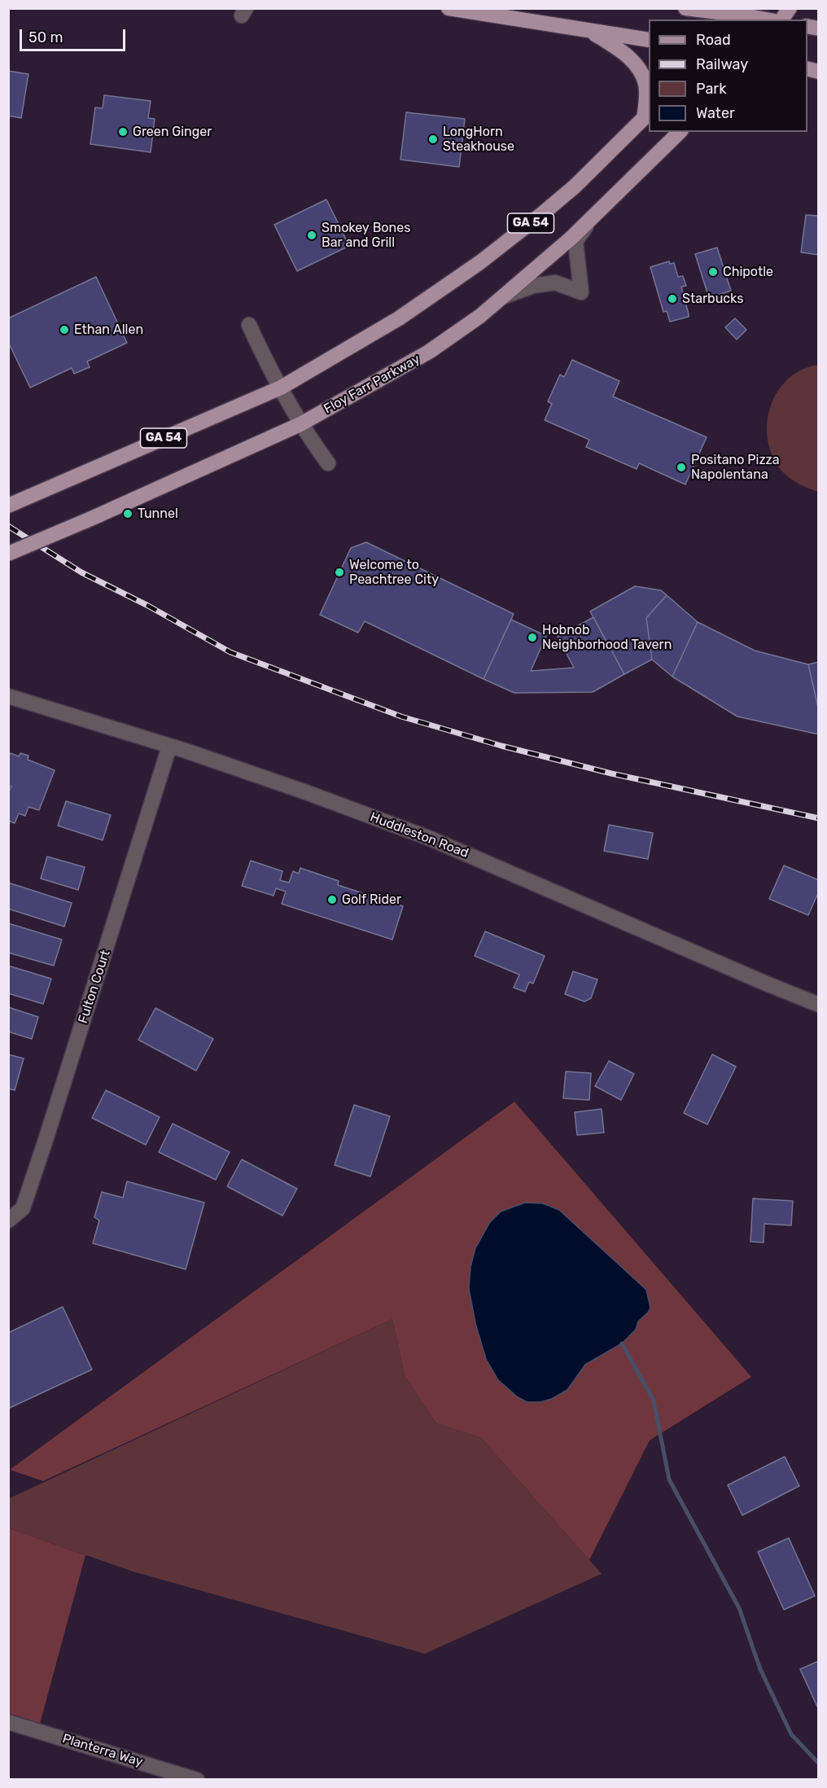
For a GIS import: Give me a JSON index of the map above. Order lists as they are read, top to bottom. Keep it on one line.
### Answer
{"streets":{"main road":["GA 54","Floy Farr Parkway"],"street":["Huddleston Road","Fulton Court","Planterra Way"]},"crossings":[["Huddleston Road","Fulton Court"]],"places":["Green Ginger","LongHorn Steakhouse","Smokey Bones Bar and Grill","Chipotle","Starbucks","Ethan Allen","Positano Pizza Napolentana","Tunnel","Welcome to Peachtree City","Hobnob Neighborhood Tavern","Golf Rider"],"legend":["Road","Railway","Park","Water"],"scale_bar":"50 m"}
